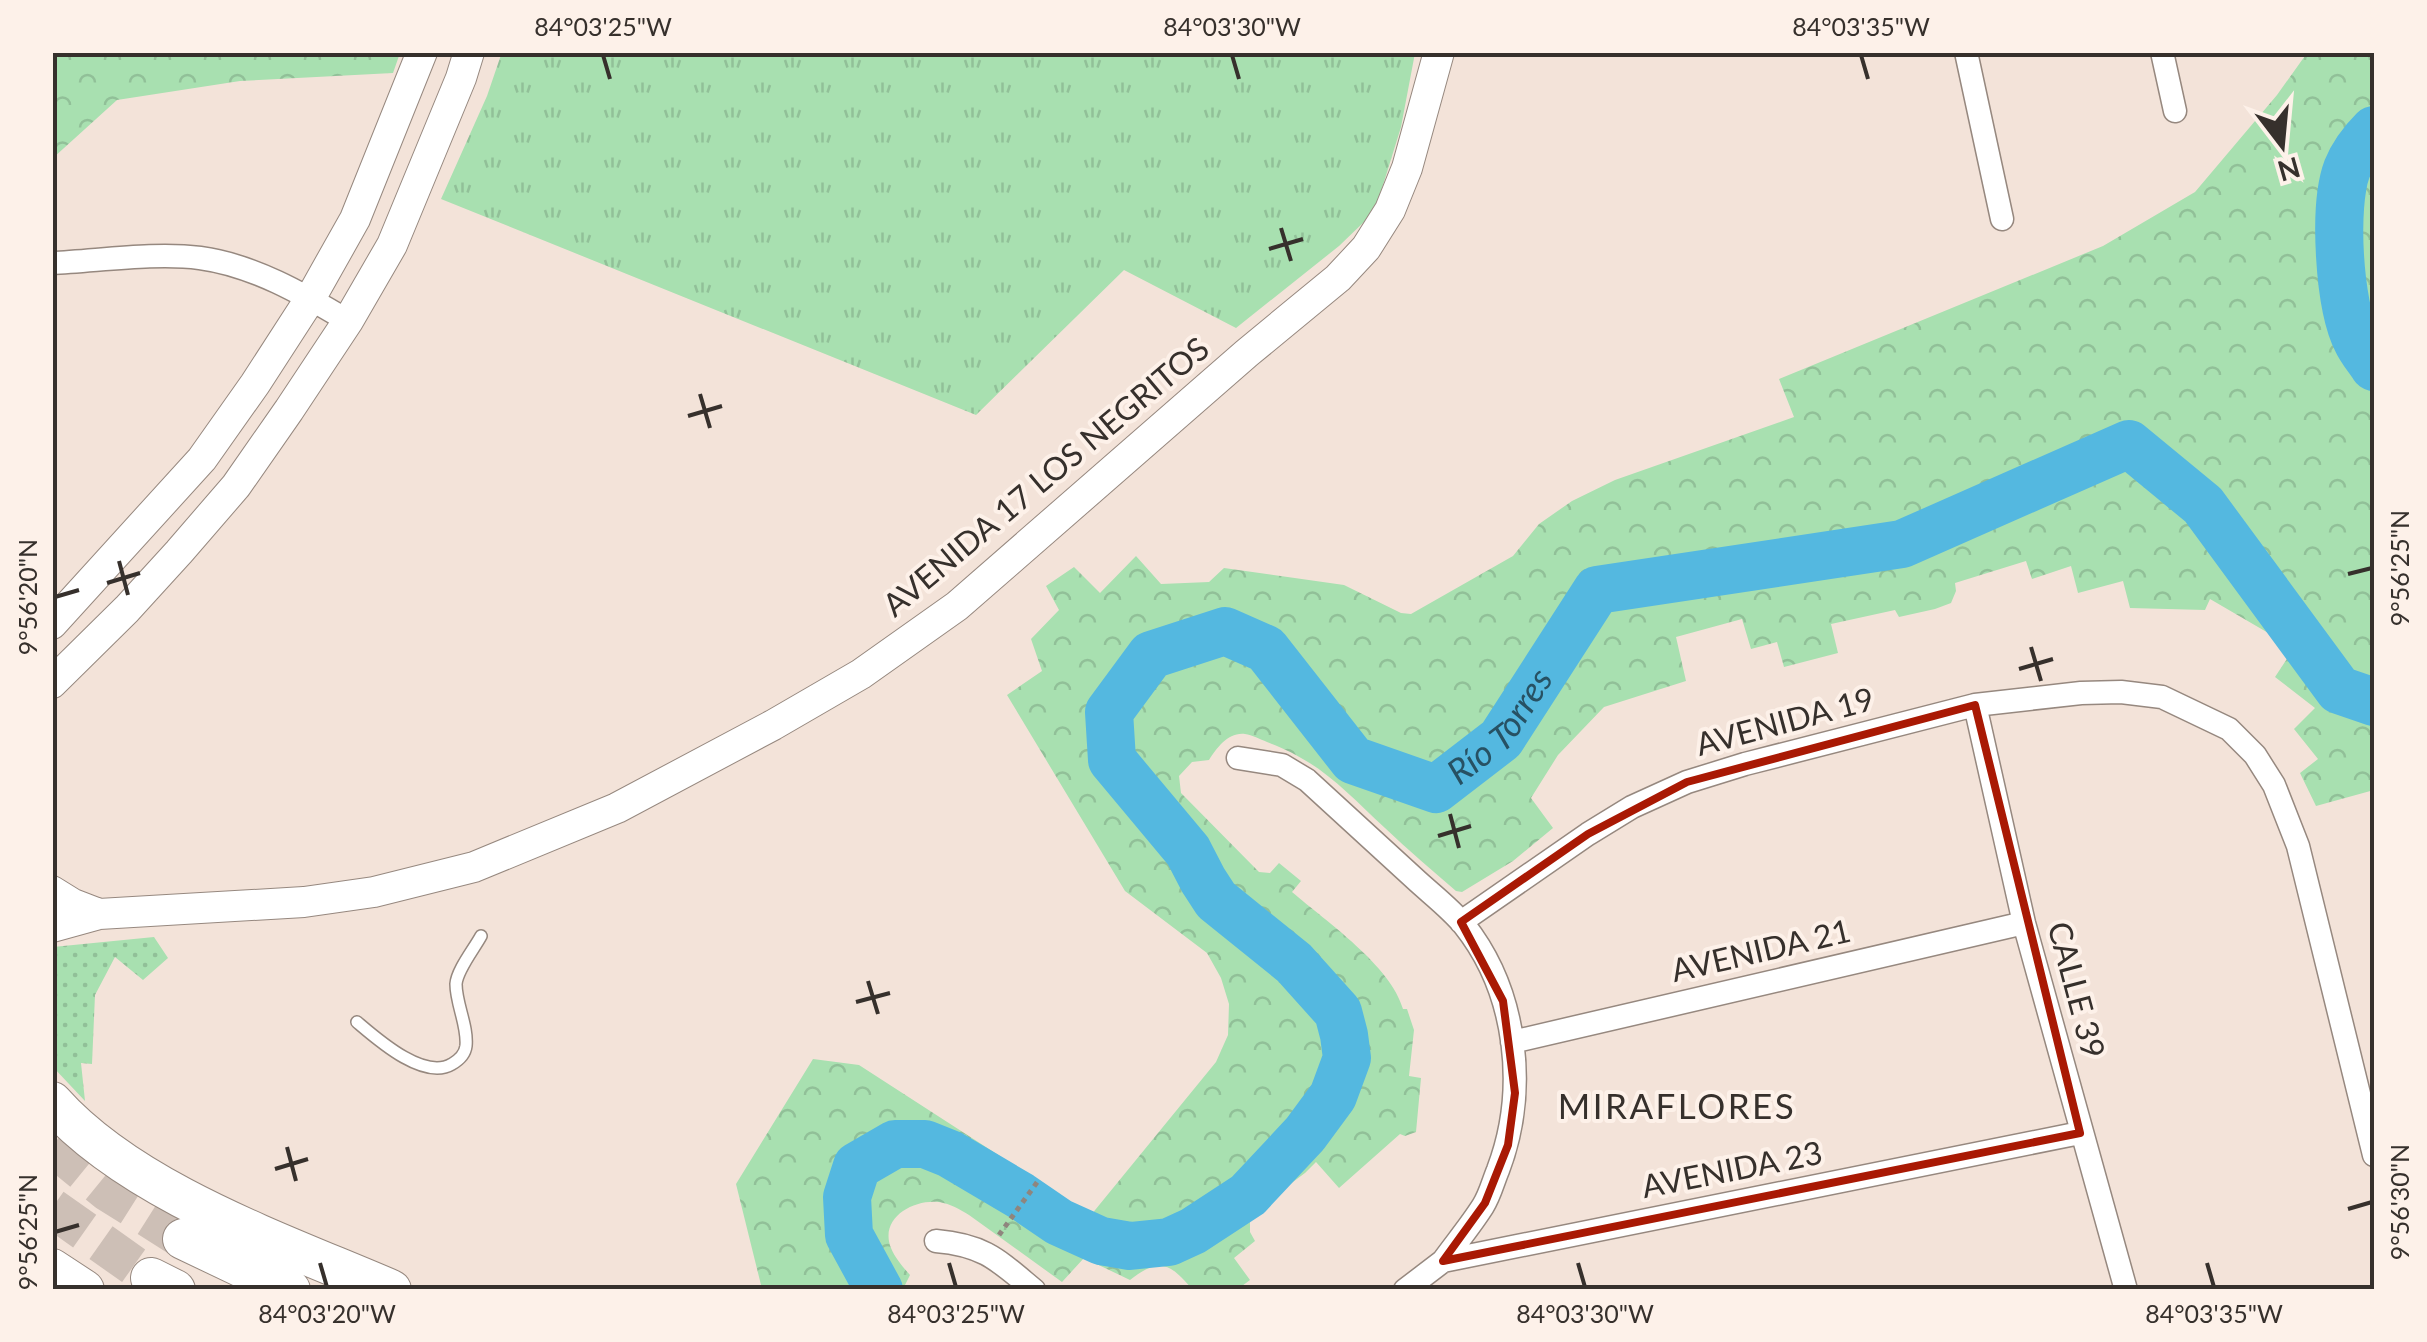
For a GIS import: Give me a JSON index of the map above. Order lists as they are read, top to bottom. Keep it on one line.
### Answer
{"streets":{"street":["AVENIDA 17 LOS NEGRITOS","AVENIDA 19","AVENIDA 21","CALLE 39","AVENIDA 23"]},"crossings":[["AVENIDA 19","CALLE 39"],["AVENIDA 21","CALLE 39"],["CALLE 39","AVENIDA 23"]],"districts":["MIRAFLORES"],"water":["Río Torres"],"north":"bottom","coordinates":["84°03'25\"W","84°03'30\"W","84°03'35\"W","9°56'25\"N","9°56'20\"N","9°56'30\"N","84°03'20\"W"]}
